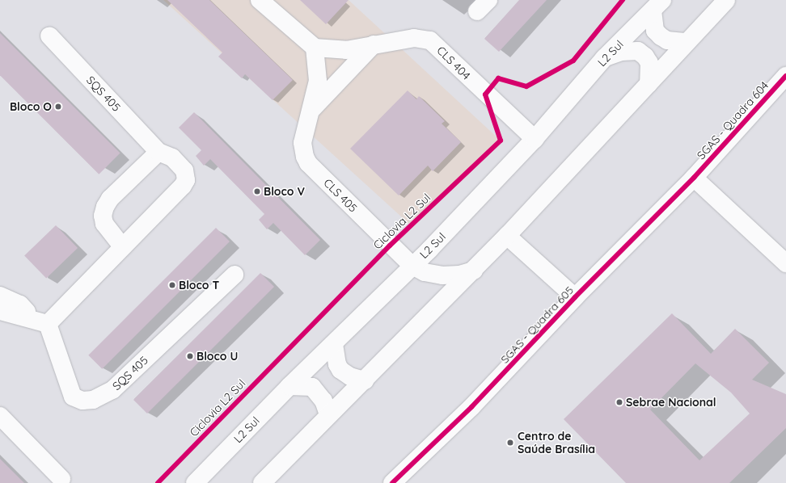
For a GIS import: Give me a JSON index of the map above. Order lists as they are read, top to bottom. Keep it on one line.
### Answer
{"streets":{"street":["L2 Sul","CLS 404","SQS 405","SGAS - Quadra 604","CLS 405","SGAS - Quadra 605"],"cycle path":["Ciclovia L2 Sul"]},"crossings":[["L2 Sul","CLS 404"],["L2 Sul","CLS 405"],["CLS 404","CLS 405"],["SGAS - Quadra 604","SGAS - Quadra 605"]],"places":["Bloco O","Bloco V","Bloco T","Bloco U","Sebrae Nacional","Centro de Saúde Brasília"]}
